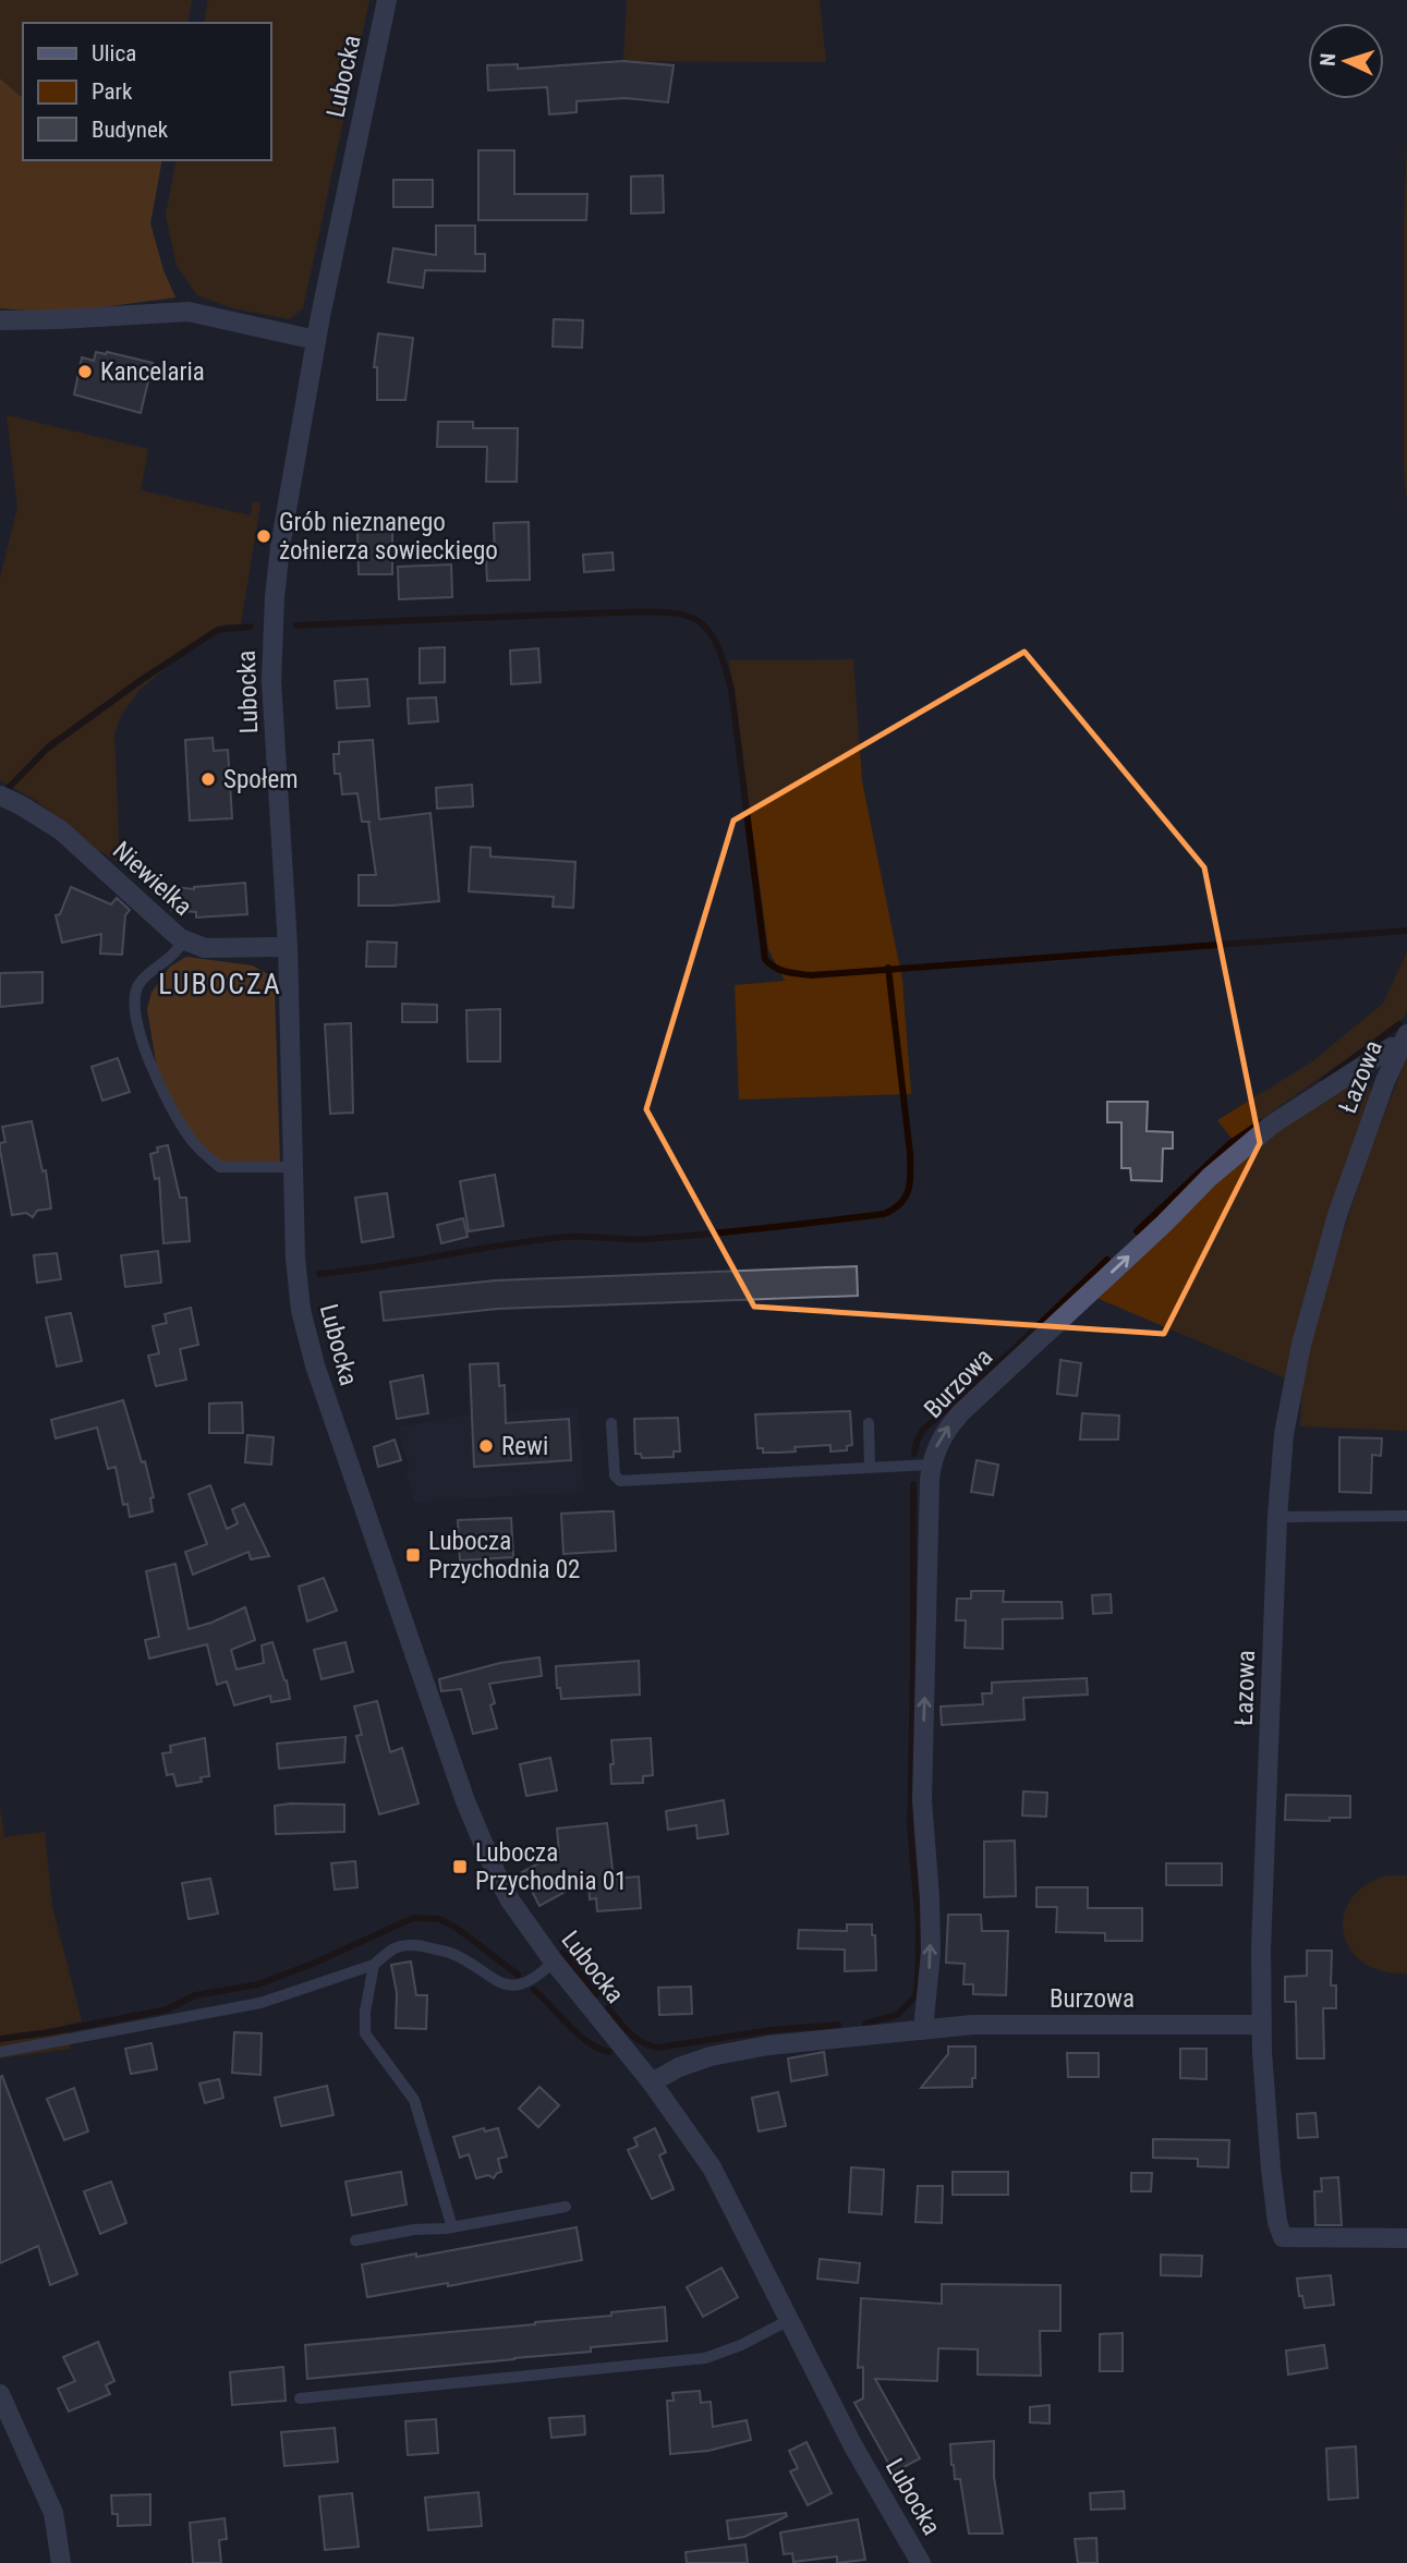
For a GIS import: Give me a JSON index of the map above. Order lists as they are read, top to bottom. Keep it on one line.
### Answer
{"streets":{"street":["Lubocka","Niewielka","Łazowa","Burzowa"]},"crossings":[["Lubocka","Niewielka"],["Lubocka","Burzowa"],["Łazowa","Burzowa"]],"one_way":["Burzowa"],"districts":["LUBOCZA"],"places":{"other":["Kancelaria","Grób nieznanego żołnierza sowieckiego","Społem","Rewi"],"transit":["Lubocza Przychodnia 02","Lubocza Przychodnia 01"]},"legend":["Ulica","Park","Budynek"],"north":"left"}
